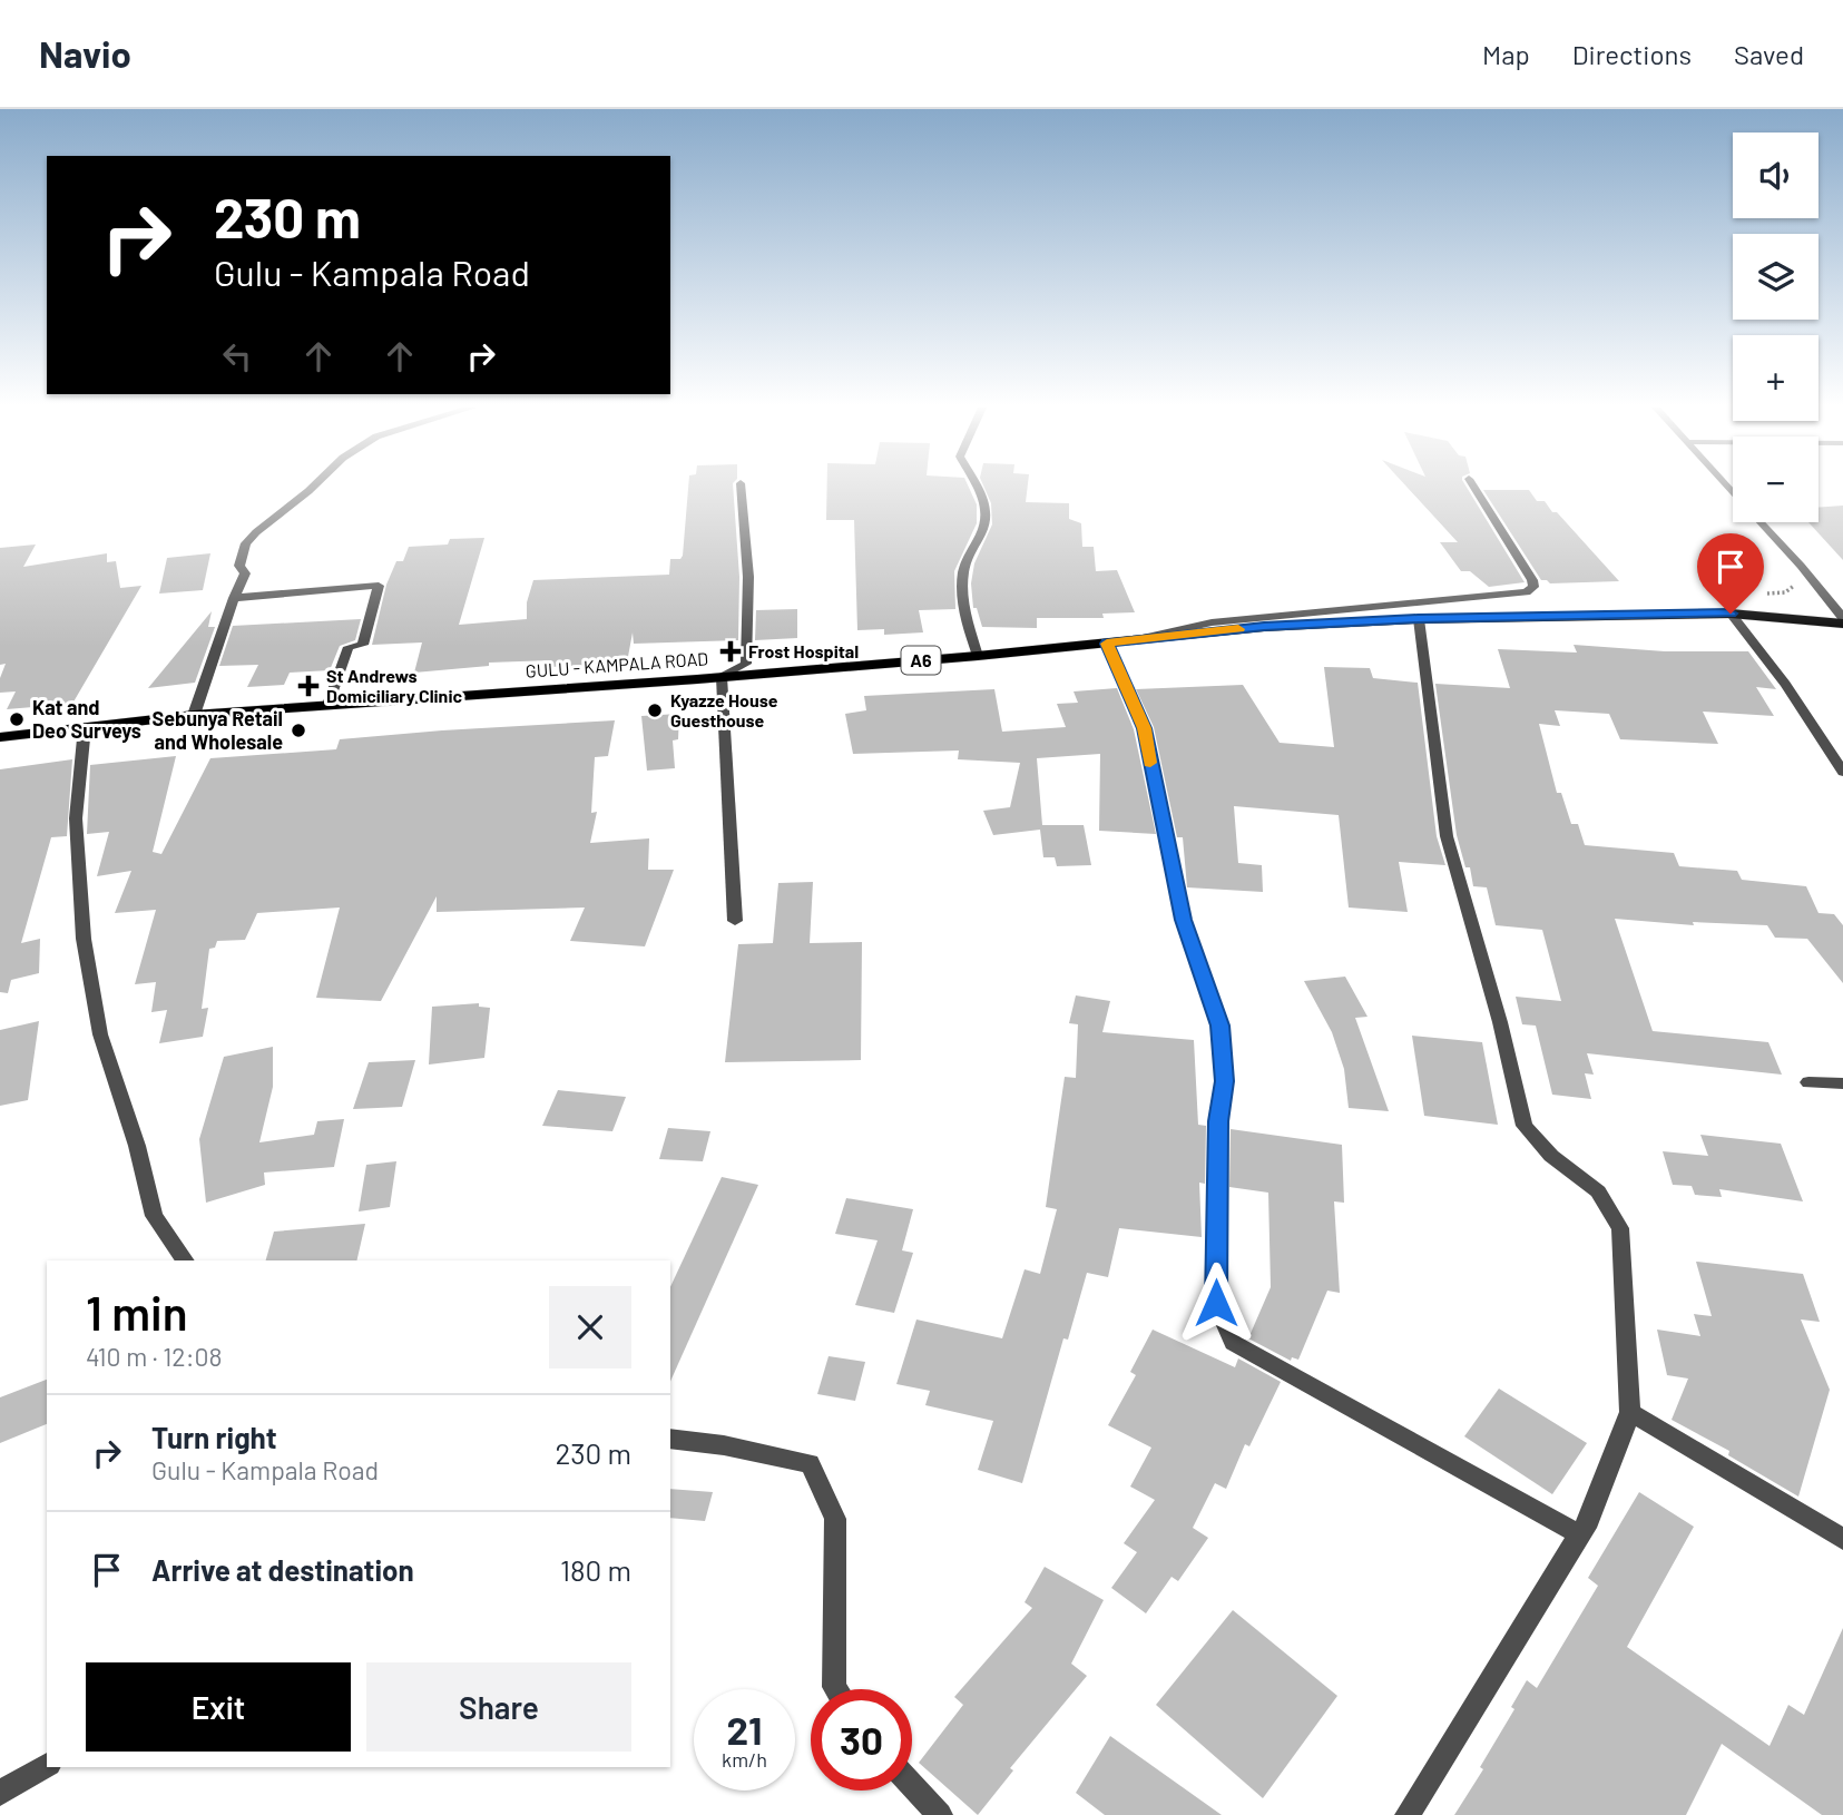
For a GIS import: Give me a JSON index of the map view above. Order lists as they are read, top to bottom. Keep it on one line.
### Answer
{"streets":{"main road":["A6","GULU - KAMPALA ROAD"]},"places":{"health":["Frost Hospital","St Andrews Domiciliary Clinic"],"other":["Kyazze House Guesthouse","Kat and Deo Surveys","Sebunya Retail and Wholesale"]},"page":{"header":"Navio","nav":["Map","Directions","Saved"],"map_buttons":["+","−"],"turn":["230 m","Gulu - Kampala Road"],"heading":["1 min","410 m · 12:08"],"list":[{"name":"Turn right","note":"Gulu - Kampala Road","value":"230 m"},{"name":"Arrive at destination","value":"180 m"}],"buttons":["Exit","Share"],"speed":"21 km/h","limit":"30"}}
